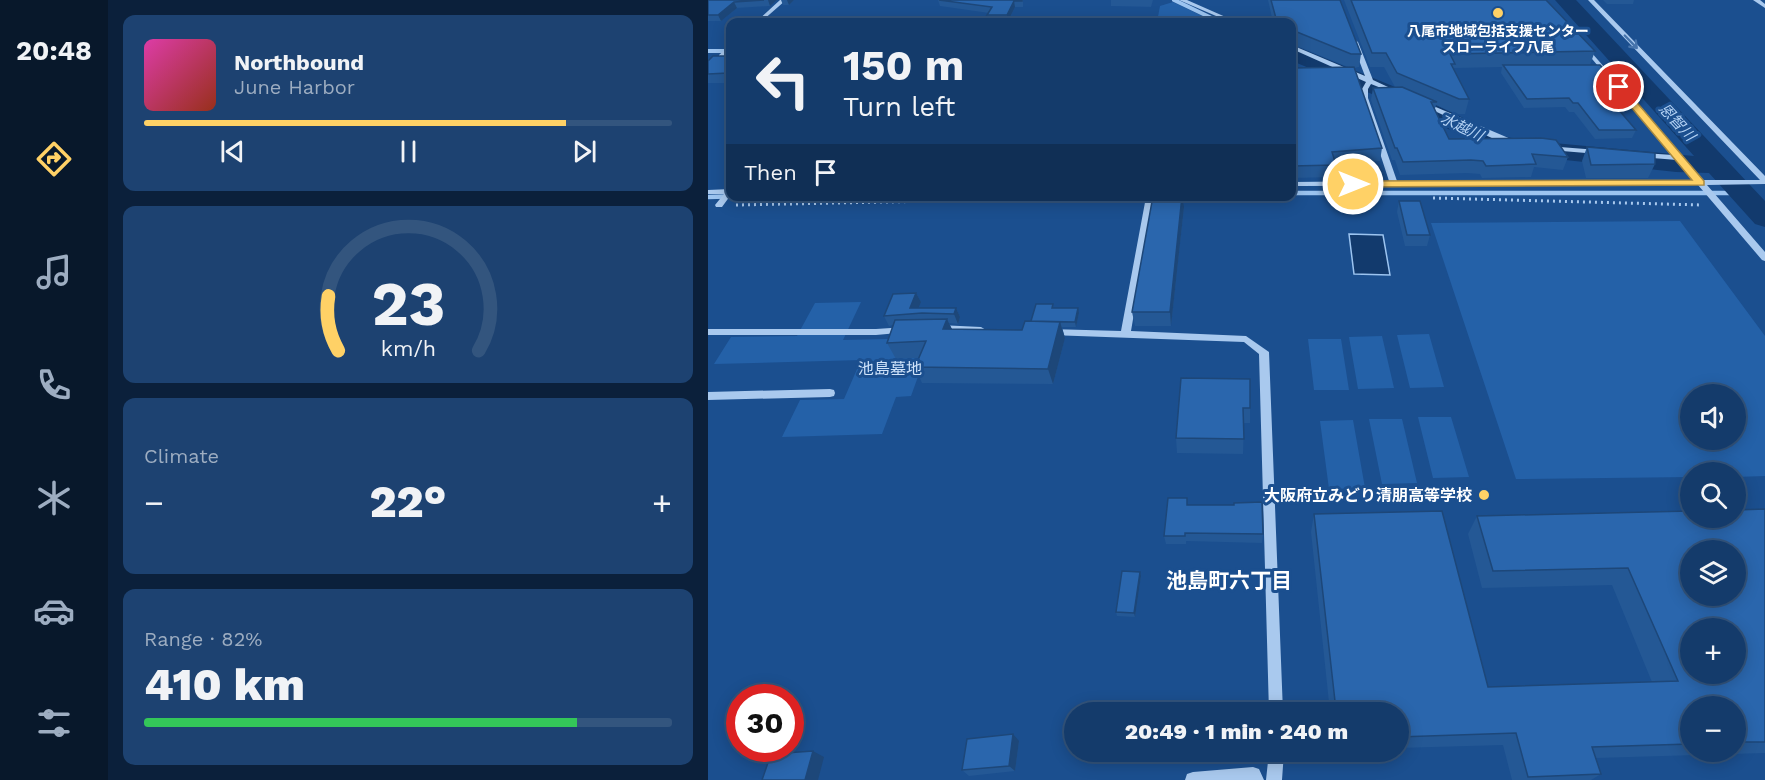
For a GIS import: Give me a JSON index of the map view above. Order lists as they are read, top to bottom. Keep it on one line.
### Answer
{"districts":["池島町六丁目"],"water":["恩智川","水越川"],"parks":["池島墓地"],"places":["八尾市地域包括支援センター スローライフ八尾","大阪府立みどり清朋高等学校"],"page":{"tabs":"20:48","turn":["150 m","Turn left"],"song":["Northbound","June Harbor"],"then":"Then","map_buttons":["+","−"],"tile":["Climate",["Range · 82%","410 km"]],"heat":["−","22°","+"],"limit":"30","trip":"20:49 · 1 min · 240 m","gauge":["23","km/h"]}}
